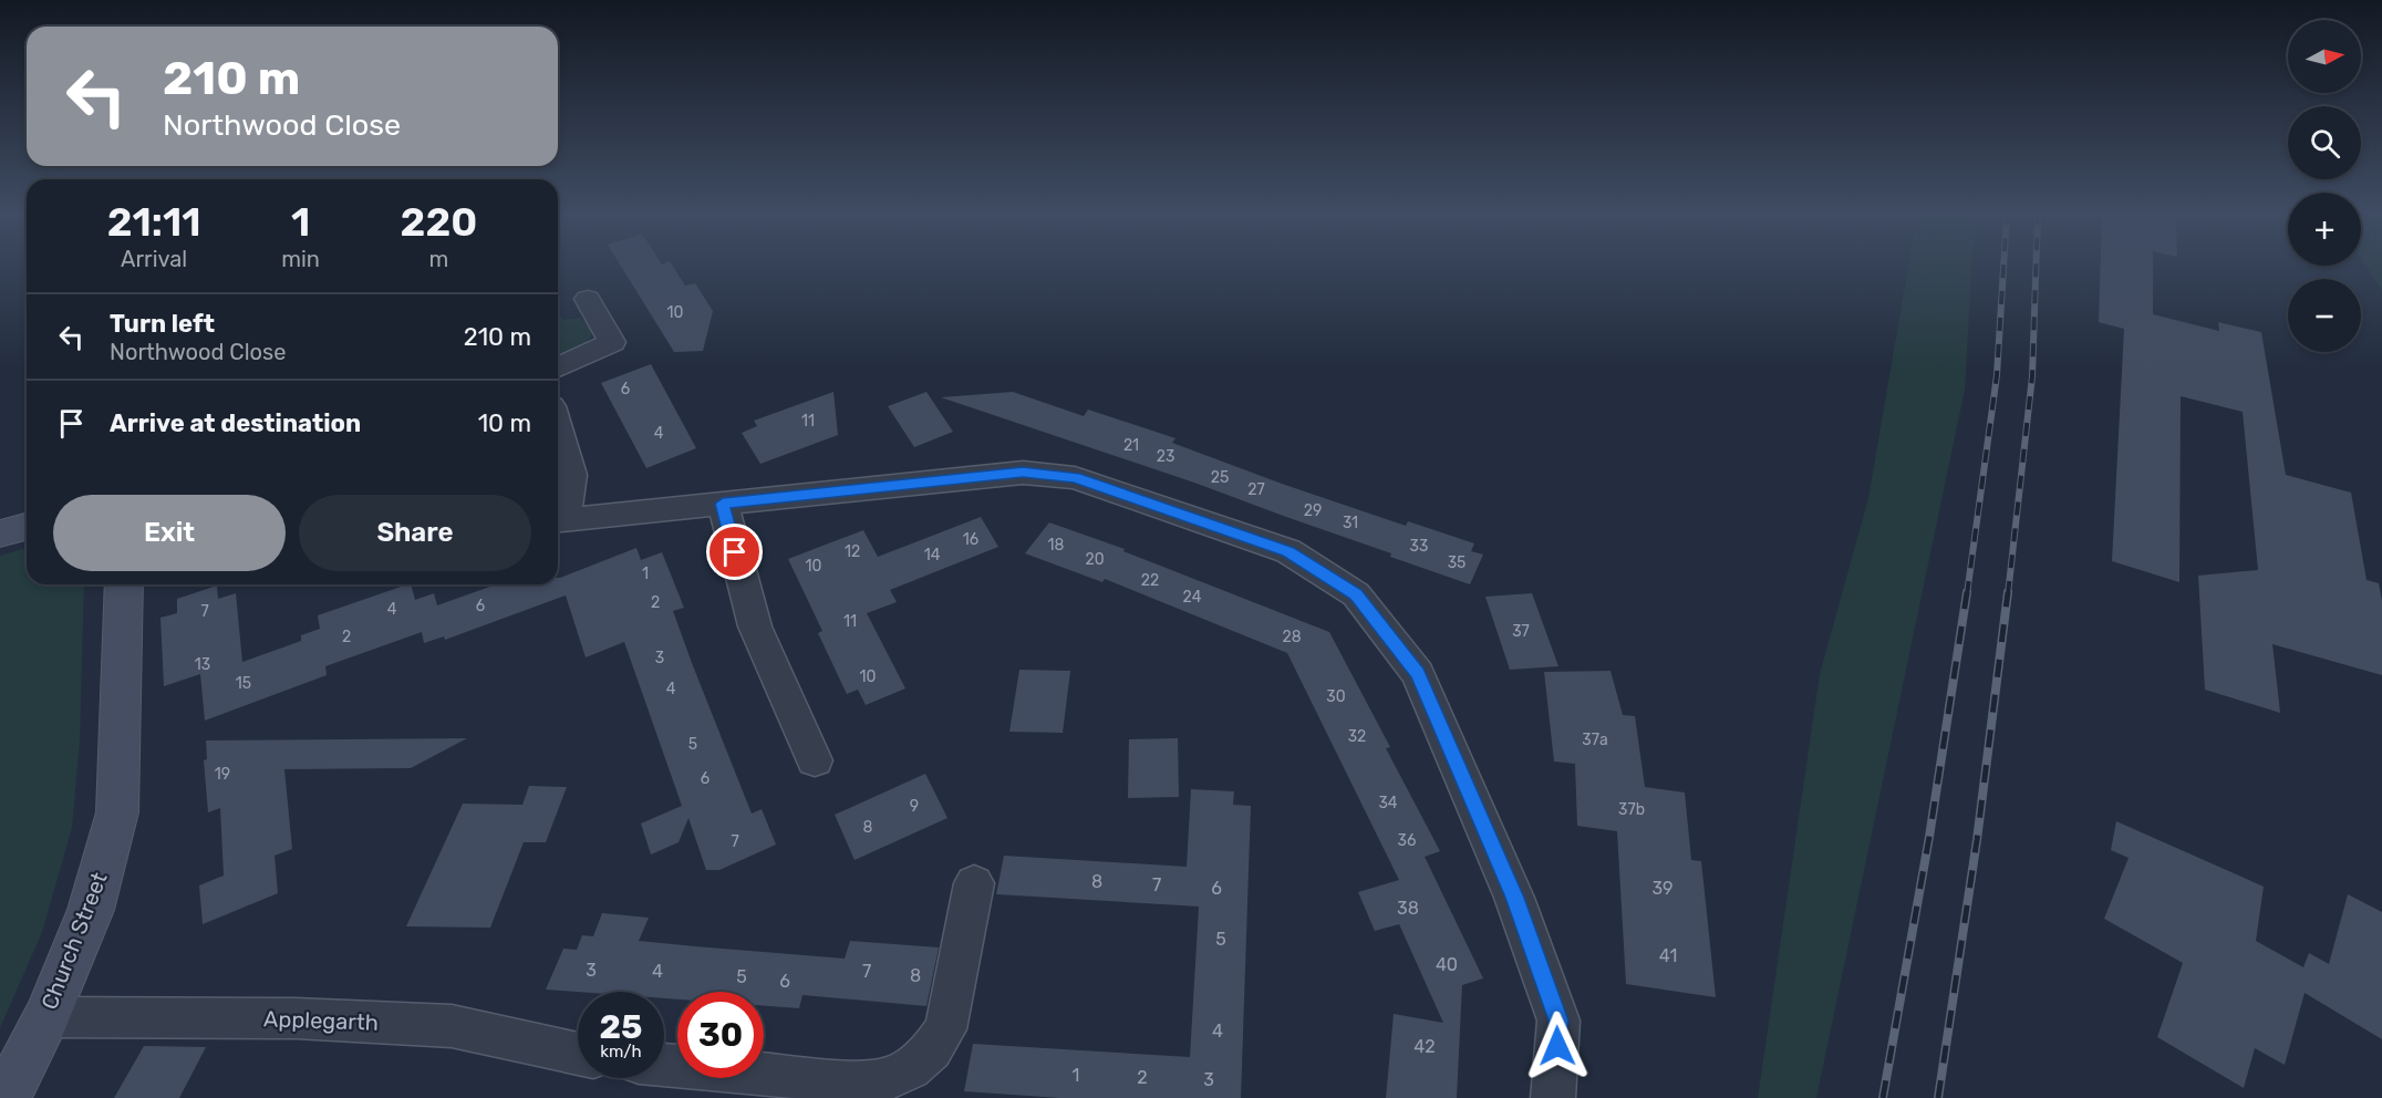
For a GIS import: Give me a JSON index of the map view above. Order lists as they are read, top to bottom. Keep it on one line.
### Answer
{"streets":{"street":["Church Street","Applegarth"]},"crossings":[["Church Street","Applegarth"]],"house_numbers":["10","6","11","4","21","23","25","27","29","31","16","18","33","12","14","20","35","10","1","22","24","2","6","4","7","11","37","2","28","3","13","10","15","4","30","32","37a","5","19","6","34","9","37b","8","36","7","8","7","6","39","38","5","41","40","3","4","7","8","5","6","4","42","1","2","3"],"north":"right","page":{"map_buttons":["+","−"],"turn":["210 m","Northwood Close"],"eta":["21:11","Arrival","1","min","220","m"],"list":[{"name":"Turn left","note":"Northwood Close","value":"210 m"},{"name":"Arrive at destination","value":"10 m"}],"buttons":["Exit","Share"],"speed":"25 km/h","limit":"30"}}
